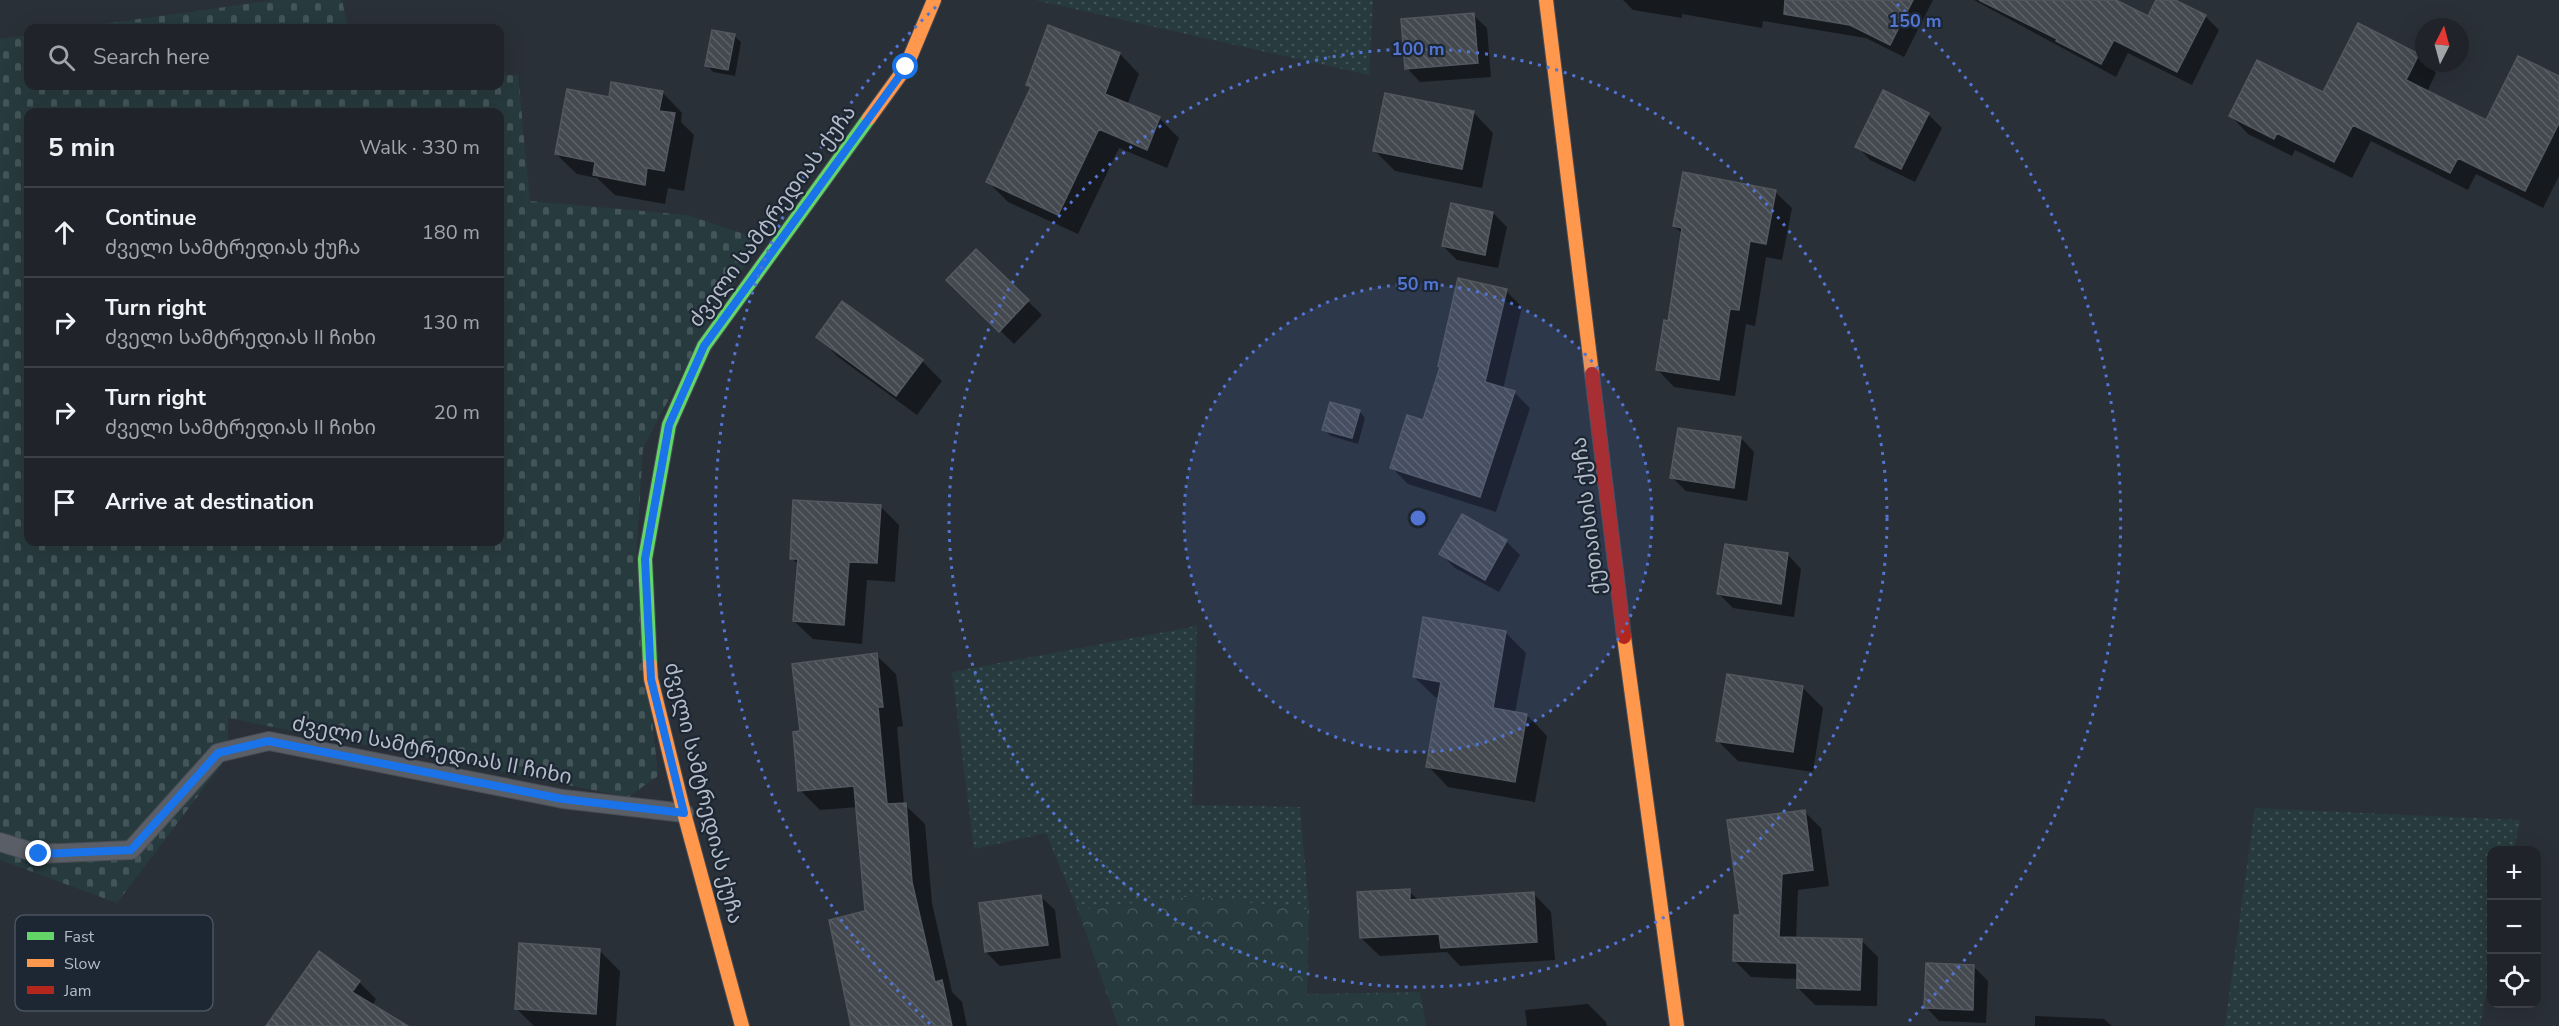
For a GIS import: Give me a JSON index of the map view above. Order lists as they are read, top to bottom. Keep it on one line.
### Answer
{"streets":{"street":["ძველი სამტრედიას ქუჩა","ქუთაისის ქუჩა"],"lane":["ძველი სამტრედიას II ჩიხი"]},"crossings":[["ძველი სამტრედიას ქუჩა","ძველი სამტრედიას II ჩიხი"]],"legend":["Fast","Slow","Jam"],"north":"top","page":{"search":"Search here","heading":["5 min","Walk · 330 m"],"list":[["Continue","ძველი სამტრედიას ქუჩა","180 m"],["Turn right","ძველი სამტრედიას II ჩიხი","130 m"],["Turn right","ძველი სამტრედიას II ჩიხი","20 m"],"Arrive at destination"],"map_buttons":["+","−"]},"rings":["150 m","100 m","50 m"]}
